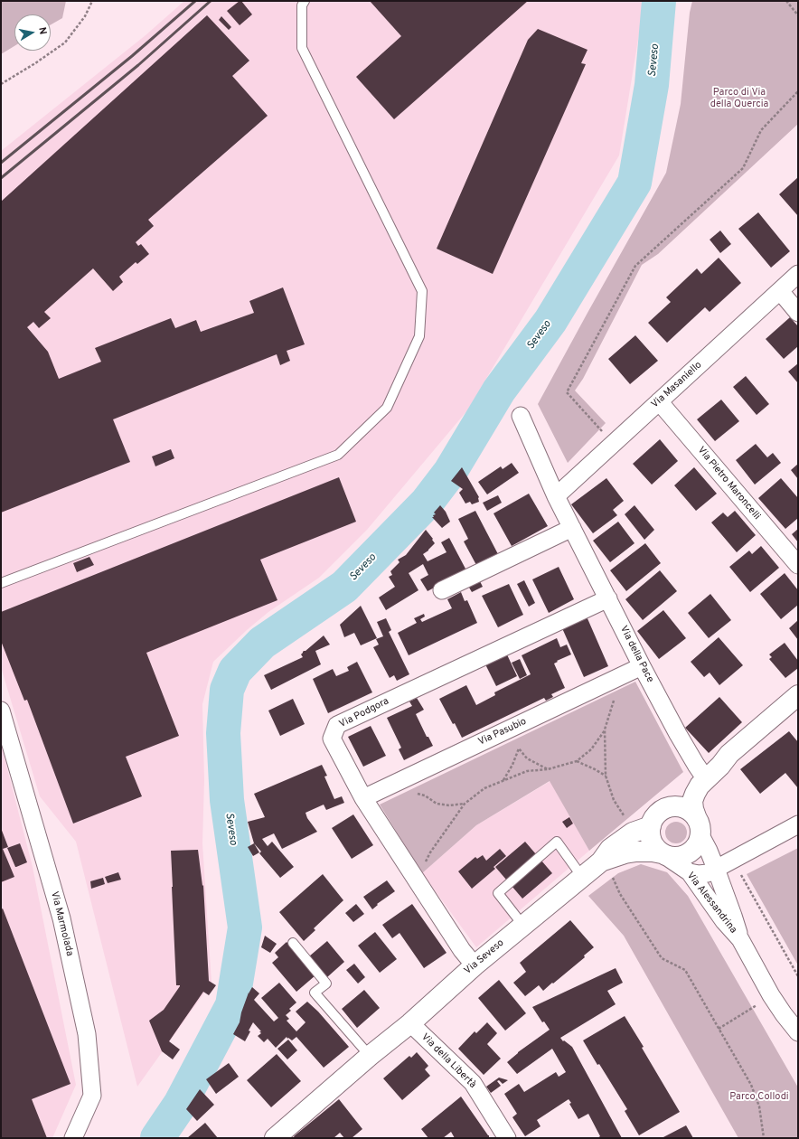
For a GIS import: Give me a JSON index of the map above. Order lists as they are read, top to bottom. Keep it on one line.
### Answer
{"streets":{"street":["Via Masaniello","Via Pietro Maroncelli","Via della Pace","Via Podgora","Via Pasubio","Via Alessandrina","Via Marmolada","Via Seveso","Via della Libertà"]},"crossings":[["Via Masaniello","Via Pietro Maroncelli"],["Via Masaniello","Via della Pace"],["Via della Pace","Via Podgora"],["Via della Pace","Via Pasubio"],["Via Podgora","Via Pasubio"],["Via Podgora","Via Seveso"],["Via Alessandrina","Via Seveso"],["Via Seveso","Via della Libertà"]],"water":["Seveso"],"parks":["Parco di Via della Quercia","Parco Collodi"],"north":"right"}
